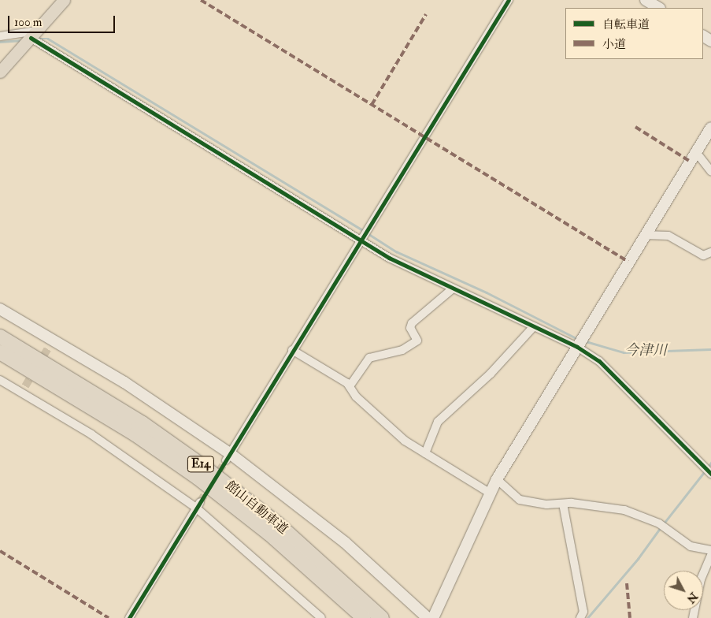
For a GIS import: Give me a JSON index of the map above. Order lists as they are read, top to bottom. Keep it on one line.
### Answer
{"streets":{"highway":["E14","館山自動車道"]},"water":["今津川"],"legend":["自転車道","小道"],"scale_bar":"100 m","north":"bottom right"}
